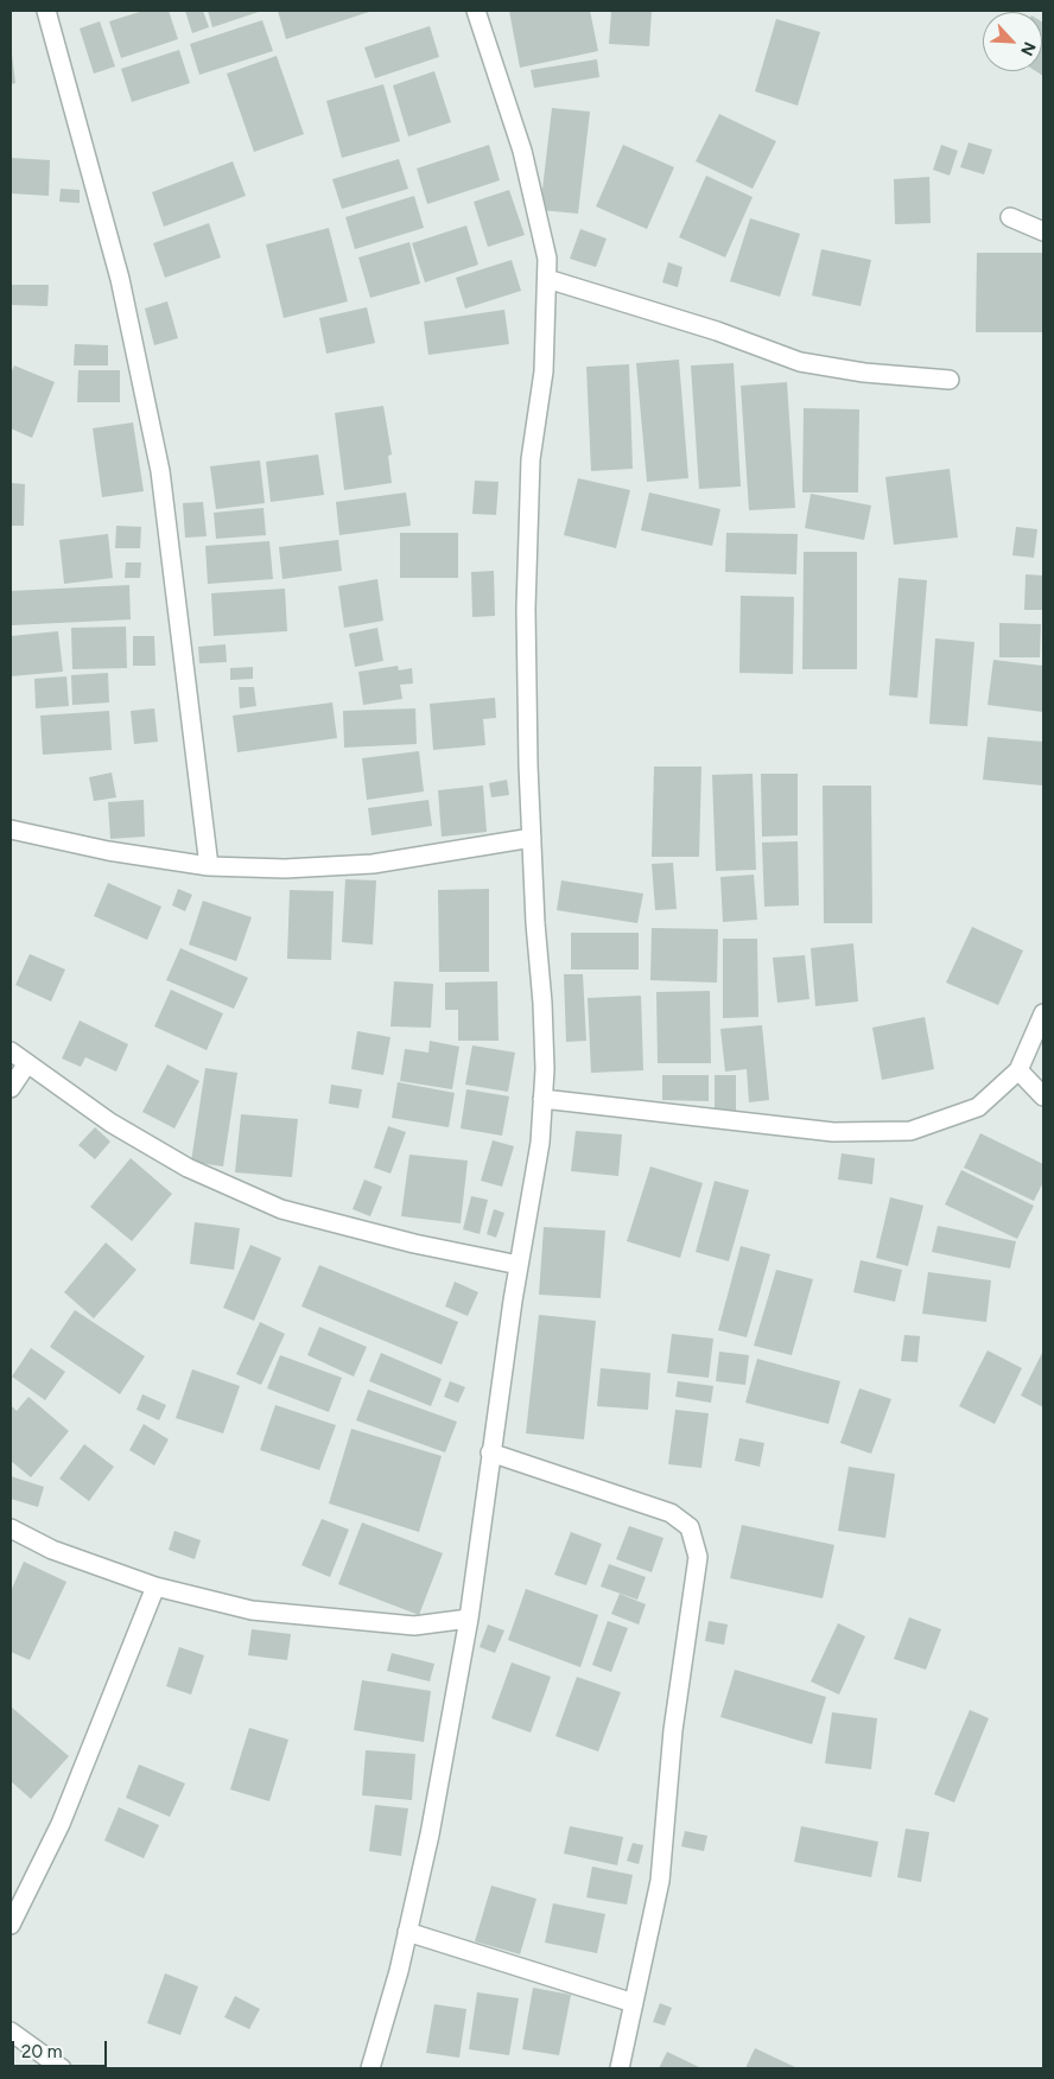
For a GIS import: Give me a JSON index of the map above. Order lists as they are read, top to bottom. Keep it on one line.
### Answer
{"scale_bar":"20 m","north":"bottom right"}
